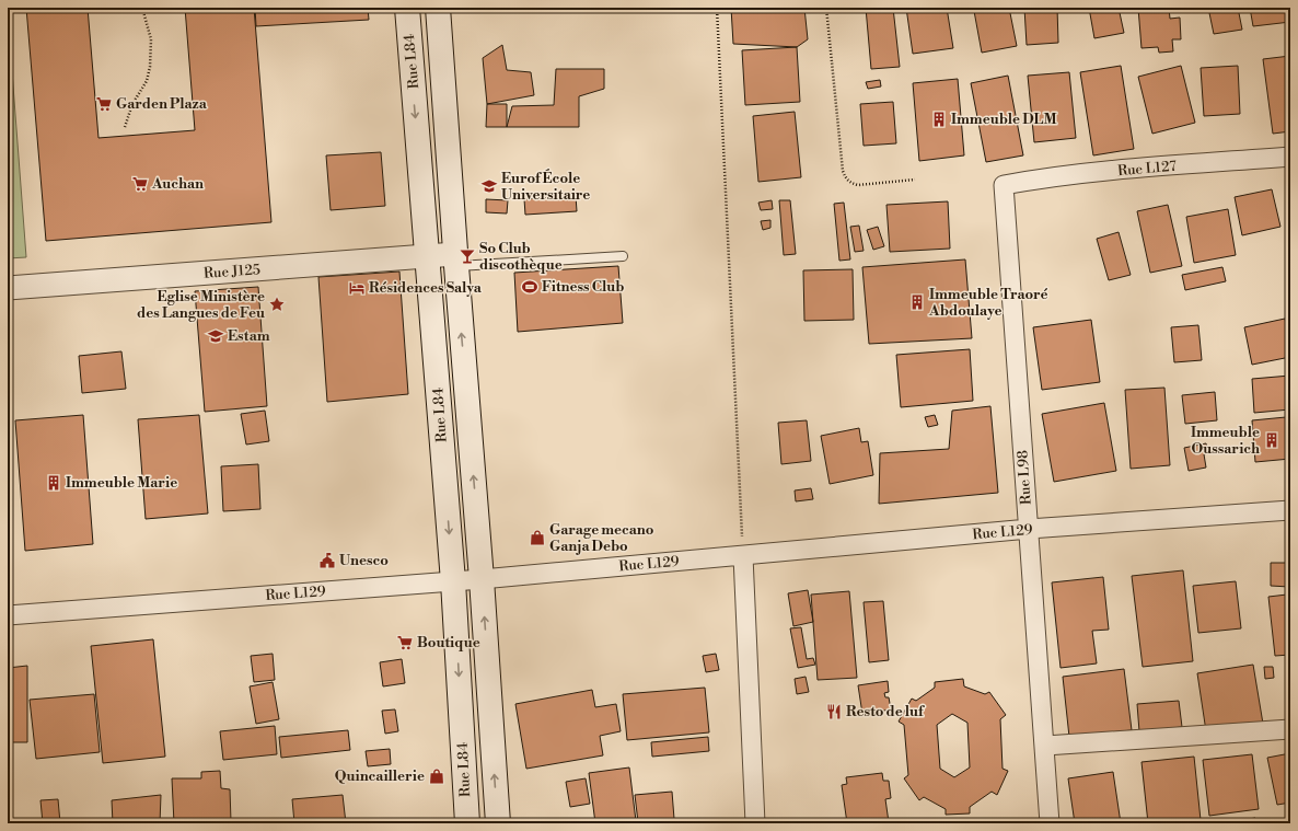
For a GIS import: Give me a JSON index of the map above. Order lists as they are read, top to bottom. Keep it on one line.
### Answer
{"streets":{"main road":["Rue L84"],"street":["Rue L127","Rue J125","Rue L98","Rue L129"]},"crossings":[["Rue L84","Rue J125"],["Rue L84","Rue L129"],["Rue L127","Rue L98"],["Rue L98","Rue L129"]],"places":{"supermarket":["Garden Plaza","Auchan","Boutique"],"building":["Immeuble DLM","Immeuble Traoré Abdoulaye","Immeuble Oussarich","Immeuble Marie"],"school or university":["Eurof École Universitaire","Estam"],"bar":["So Club discothèque"],"sports":["Fitness Club"],"hotel":["Résidences Salya"],"place":["Eglise Ministère des Langues de Feu"],"shop":["Garage mecano Ganja Debo","Quincaillerie"],"public building":["Unesco"],"restaurant":["Resto de luf"]}}
